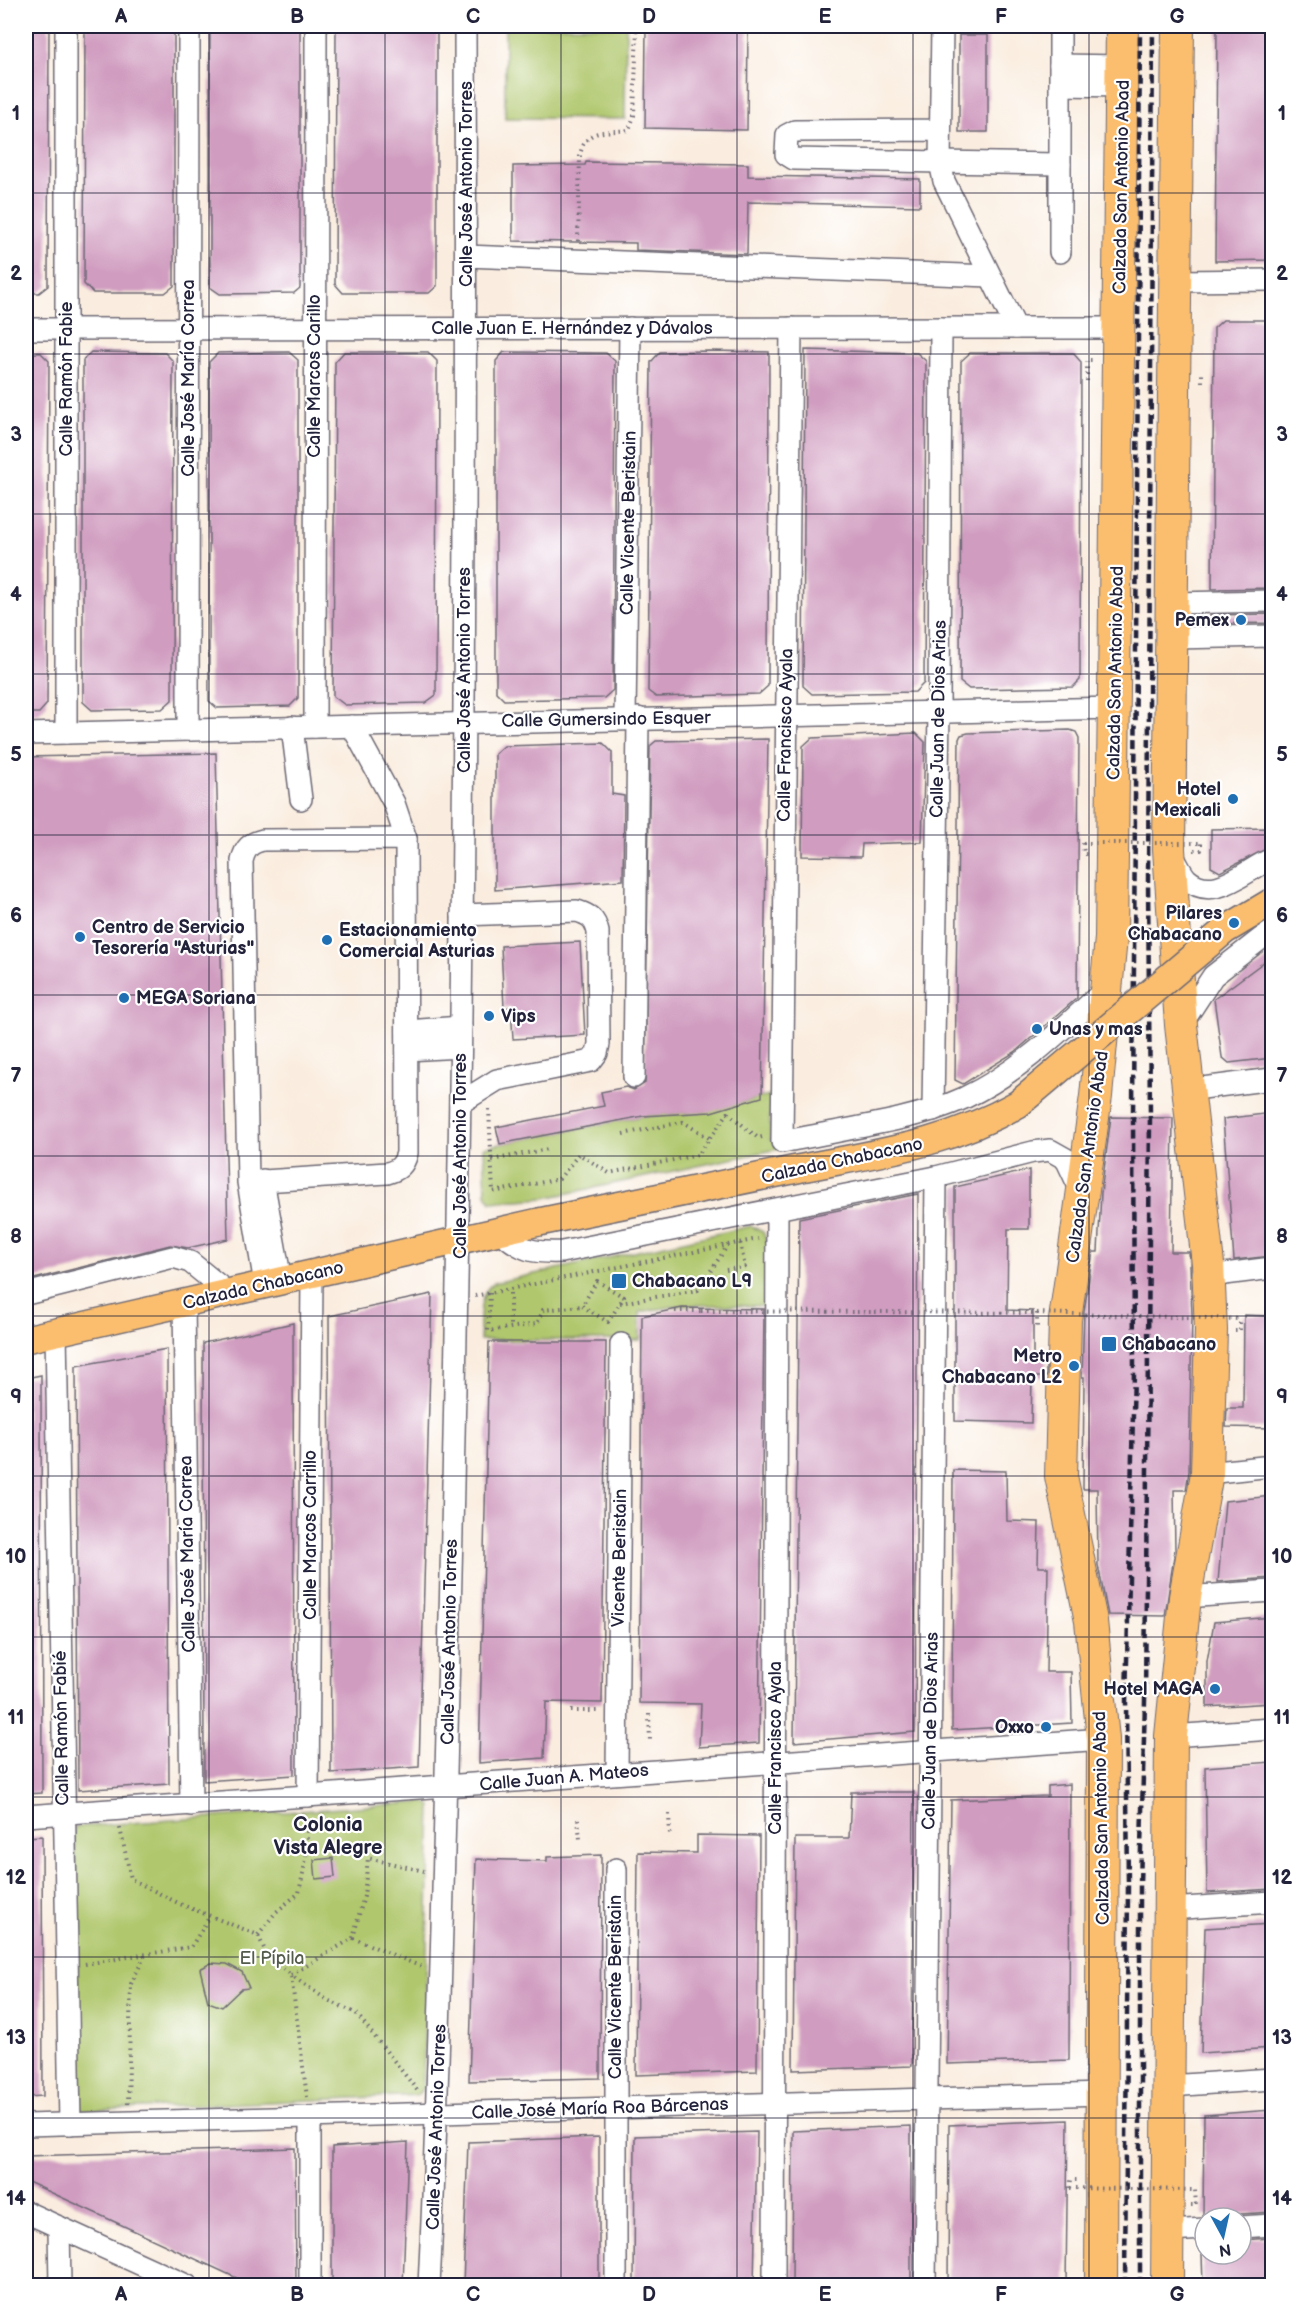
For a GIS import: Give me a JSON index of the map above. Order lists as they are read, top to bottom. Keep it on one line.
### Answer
{"streets":{"highway":["Calzada San Antonio Abad"],"main road":["Calzada Chabacano"],"street":["Calle José Antonio Torres","Calle Juan E. Hernández y Dávalos","Calle Marcos Carillo","Calle José María Correa","Calle Ramón Fabie","Calle Vicente Beristain","Calle Gumersindo Esquer","Calle Juan de Dios Arias","Calle Francisco Ayala","Calle Marcos Carrillo","Vicente Beristain","Calle Ramón Fabié","Calle Juan A. Mateos","Calle José María Roa Bárcenas"]},"crossings":[["Calle José Antonio Torres","Calle Juan E. Hernández y Dávalos"],["Calle José Antonio Torres","Calle Gumersindo Esquer"],["Calle José Antonio Torres","Calzada Chabacano"],["Calle José Antonio Torres","Calle Juan A. Mateos"],["Calle José Antonio Torres","Calle José María Roa Bárcenas"],["Calzada San Antonio Abad","Calle Juan E. Hernández y Dávalos"],["Calzada San Antonio Abad","Calle Gumersindo Esquer"],["Calzada San Antonio Abad","Calzada Chabacano"],["Calzada San Antonio Abad","Calle Juan A. Mateos"],["Calzada San Antonio Abad","Calle José María Roa Bárcenas"],["Calle Juan E. Hernández y Dávalos","Calle Marcos Carillo"],["Calle Juan E. Hernández y Dávalos","Calle José María Correa"],["Calle Juan E. Hernández y Dávalos","Calle Ramón Fabie"],["Calle Juan E. Hernández y Dávalos","Calle Vicente Beristain"],["Calle Juan E. Hernández y Dávalos","Calle Juan de Dios Arias"],["Calle Juan E. Hernández y Dávalos","Calle Francisco Ayala"],["Calle Marcos Carillo","Calle Gumersindo Esquer"],["Calle José María Correa","Calle Gumersindo Esquer"],["Calle José María Correa","Calzada Chabacano"],["Calle José María Correa","Calle Juan A. Mateos"],["Calle Ramón Fabie","Calle Gumersindo Esquer"],["Calle Vicente Beristain","Calle Gumersindo Esquer"],["Calle Vicente Beristain","Calle José María Roa Bárcenas"],["Calle Gumersindo Esquer","Calle Juan de Dios Arias"],["Calle Gumersindo Esquer","Calle Francisco Ayala"],["Calle Juan de Dios Arias","Calzada Chabacano"],["Calle Juan de Dios Arias","Calle Juan A. Mateos"],["Calle Juan de Dios Arias","Calle José María Roa Bárcenas"],["Calle Francisco Ayala","Calzada Chabacano"],["Calle Francisco Ayala","Calle Juan A. Mateos"],["Calle Francisco Ayala","Calle José María Roa Bárcenas"],["Calzada Chabacano","Calle Marcos Carrillo"],["Calzada Chabacano","Calle Ramón Fabié"],["Calle Marcos Carrillo","Calle Juan A. Mateos"],["Vicente Beristain","Calle Juan A. Mateos"],["Calle Ramón Fabié","Calle Juan A. Mateos"],["Calle Ramón Fabié","Calle José María Roa Bárcenas"]],"districts":["Colonia Vista Alegre"],"parks":["El Pípila"],"places":{"other":["Pemex","Hotel Mexicali","Pilares Chabacano","Centro de Servicio Tesorería \"Asturias\"","Estacionamiento Comercial Asturias","MEGA Soriana","Vips","Unas y mas","Metro Chabacano L2","Hotel MAGA","Oxxo"],"transit":["Chabacano L9","Chabacano"]},"north":"bottom","grid":{"columns":["A","B","C","D","E","F","G"],"rows":["1","2","3","4","5","6","7","8","9","10","11","12","13","14"]}}
